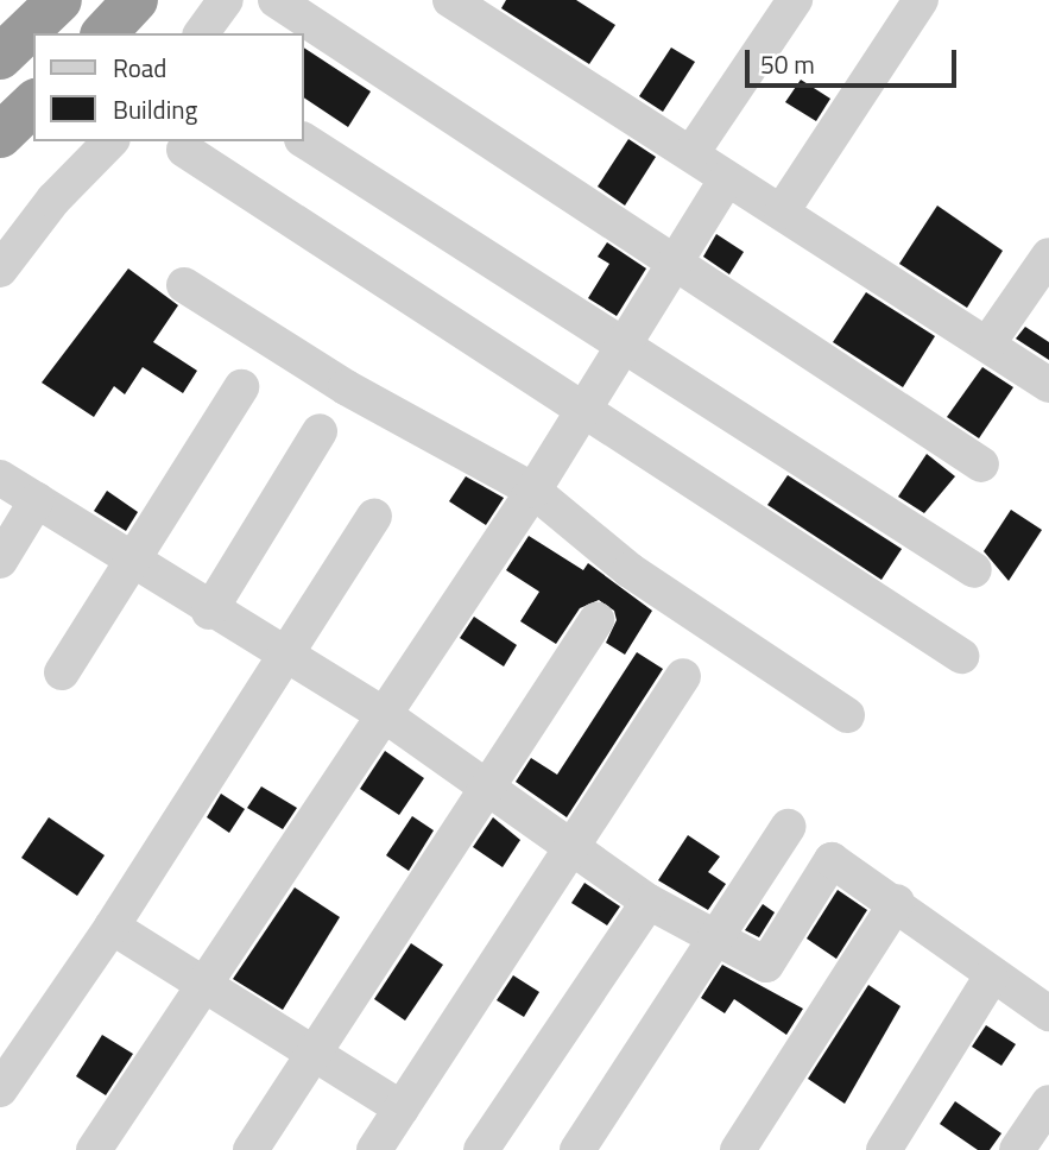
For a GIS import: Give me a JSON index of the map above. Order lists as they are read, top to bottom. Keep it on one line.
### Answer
{"legend":["Road","Building"],"scale_bar":"50 m"}
